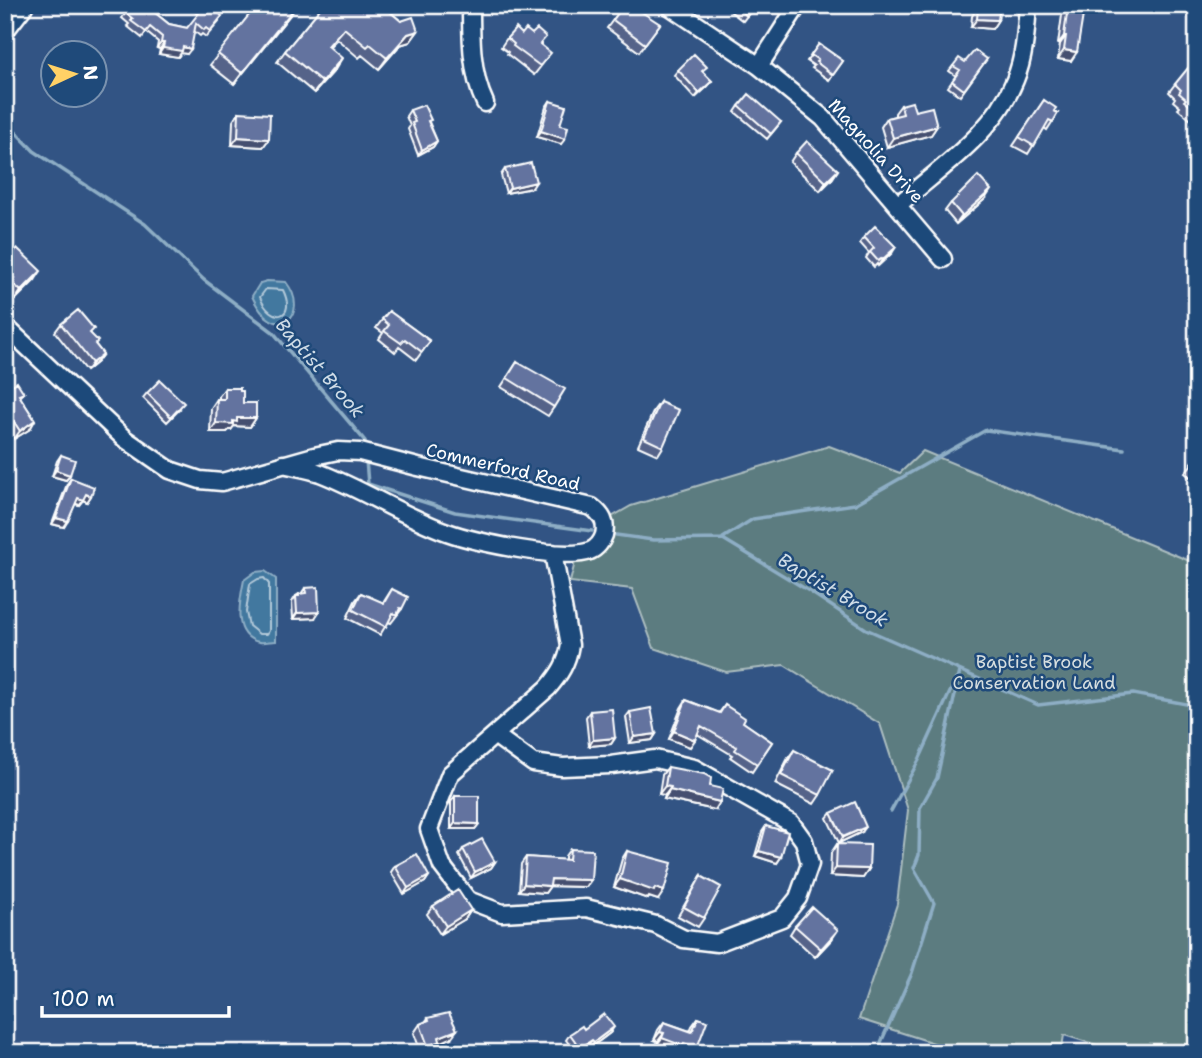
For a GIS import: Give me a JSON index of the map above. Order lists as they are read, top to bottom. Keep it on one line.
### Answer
{"streets":{"street":["Magnolia Drive","Commerford Road"]},"water":["Baptist Brook"],"parks":["Baptist Brook Conservation Land"],"scale_bar":"100 m","north":"right"}
